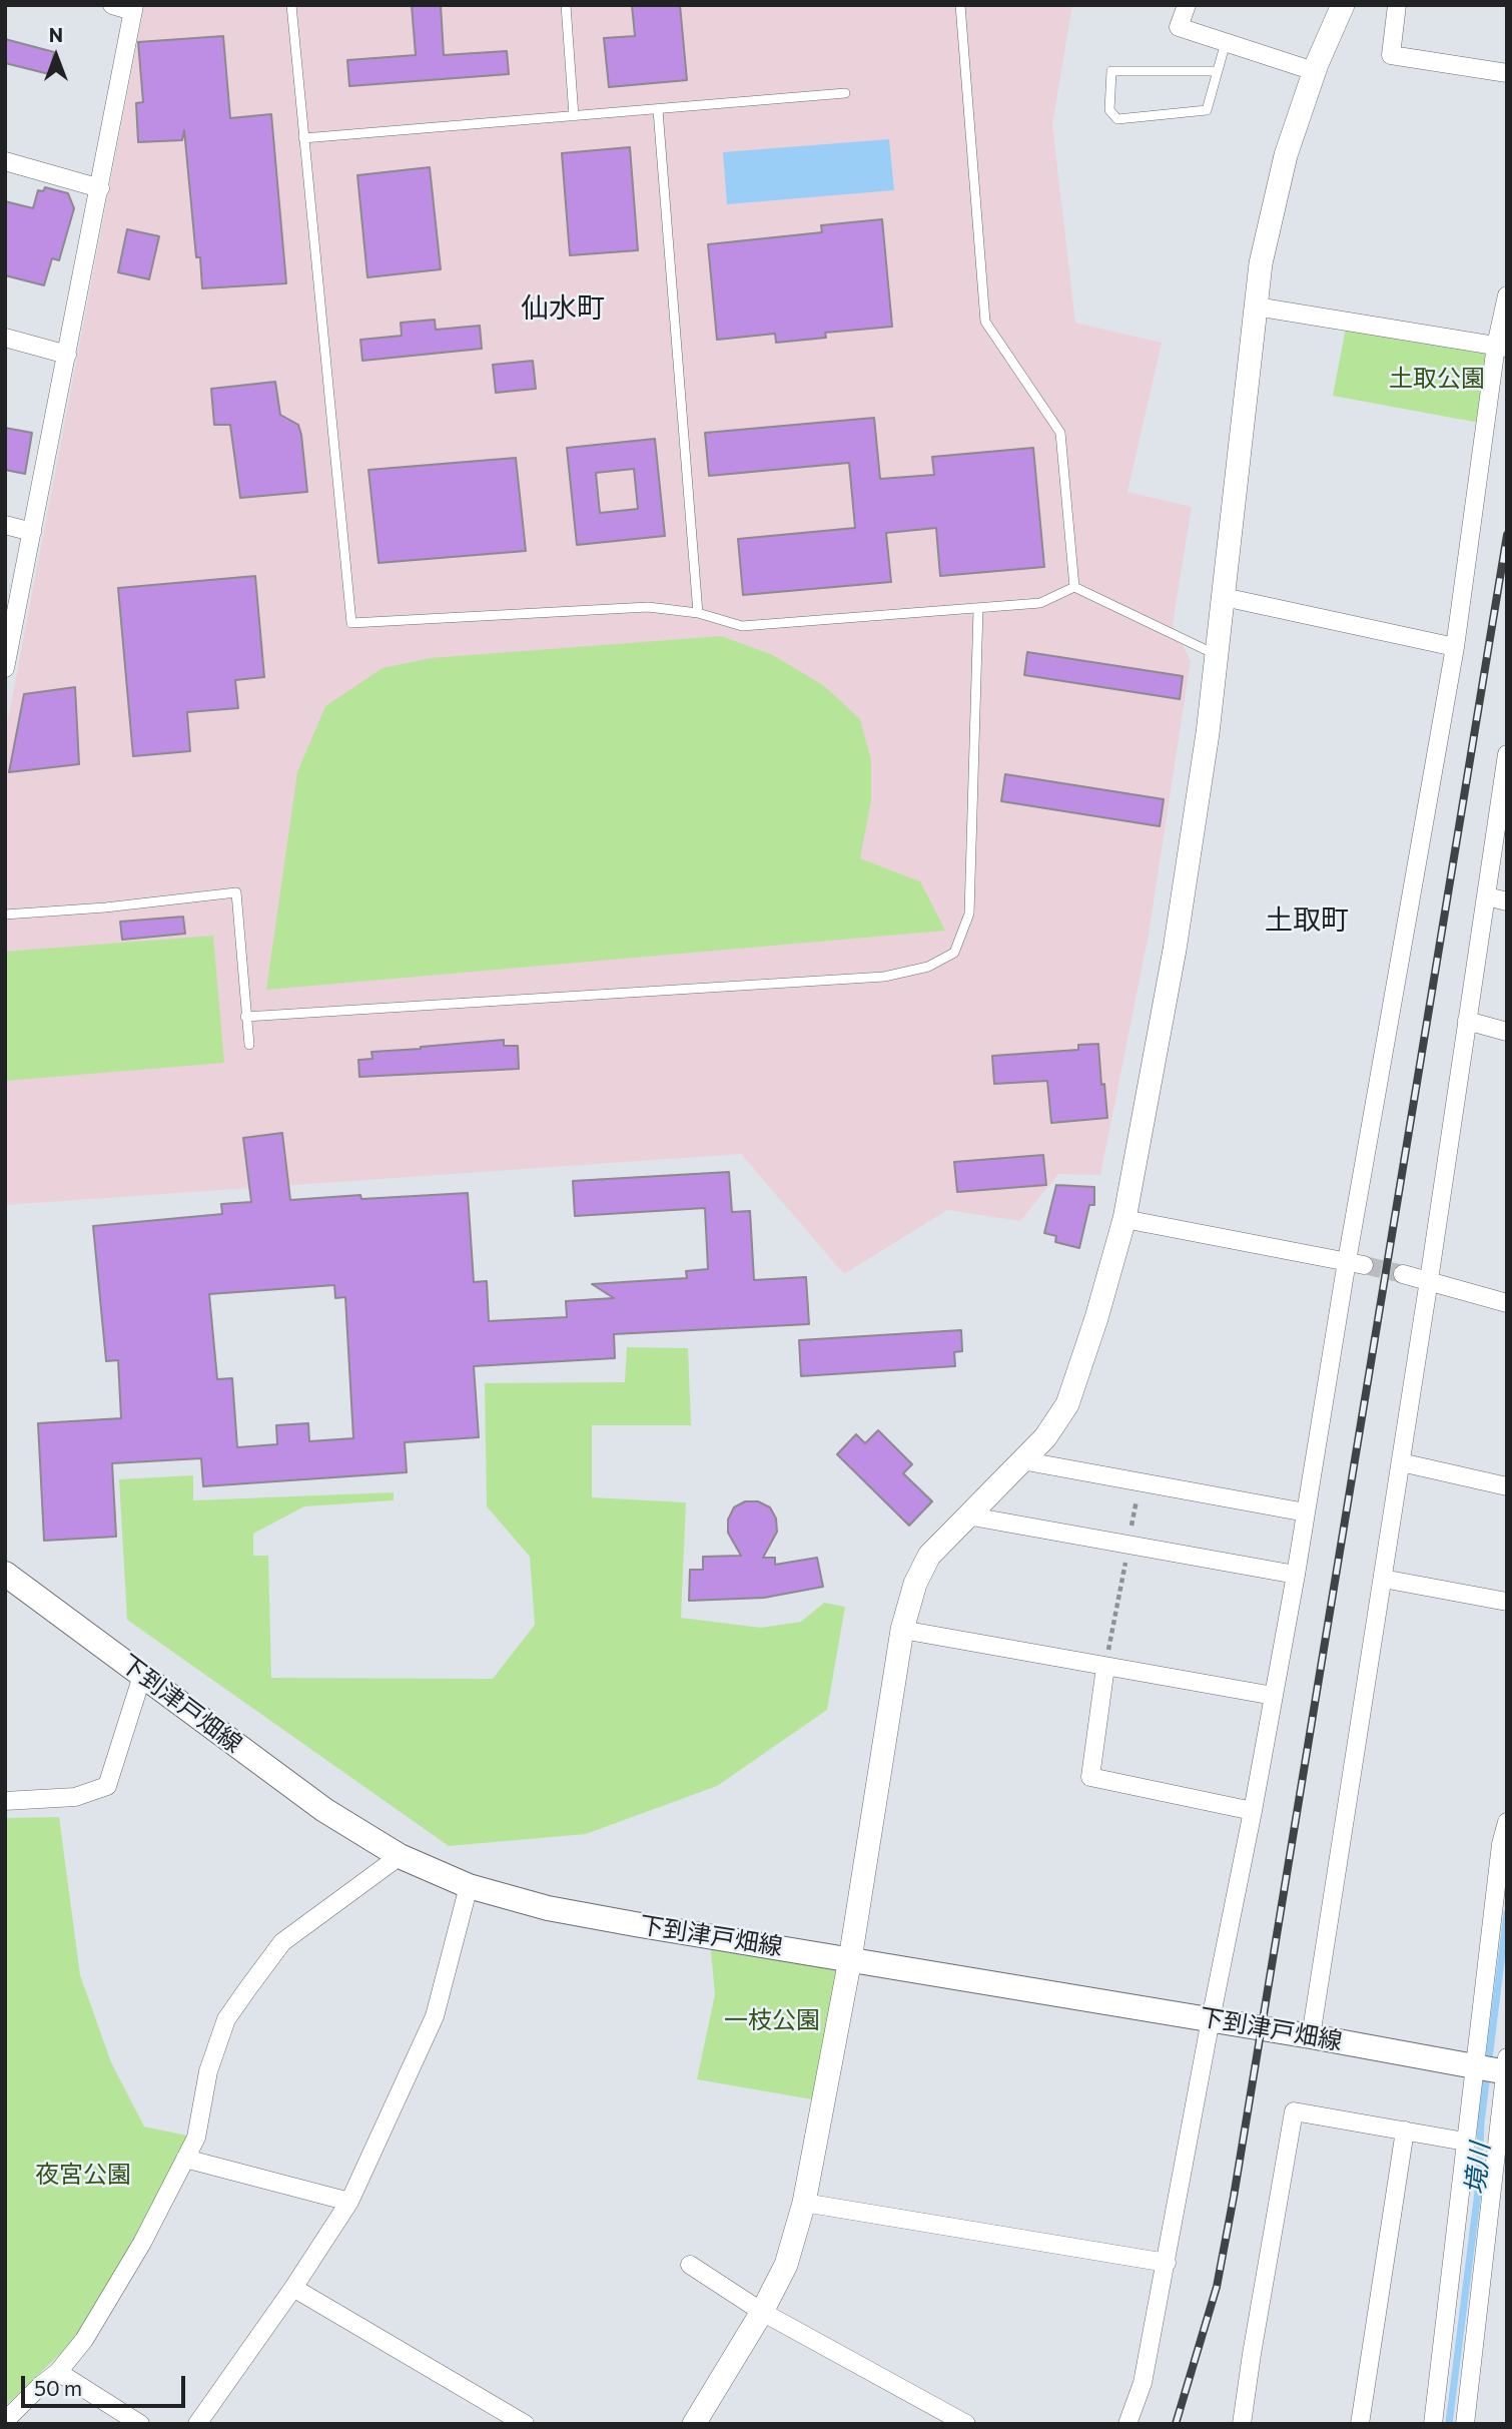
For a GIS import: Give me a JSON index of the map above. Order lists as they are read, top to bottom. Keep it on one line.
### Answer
{"streets":{"main road":["下到津戸畑線"]},"districts":["仙水町","土取町"],"water":["境川"],"parks":["土取公園","一枝公園","夜宮公園"],"scale_bar":"50 m","north":"top"}
